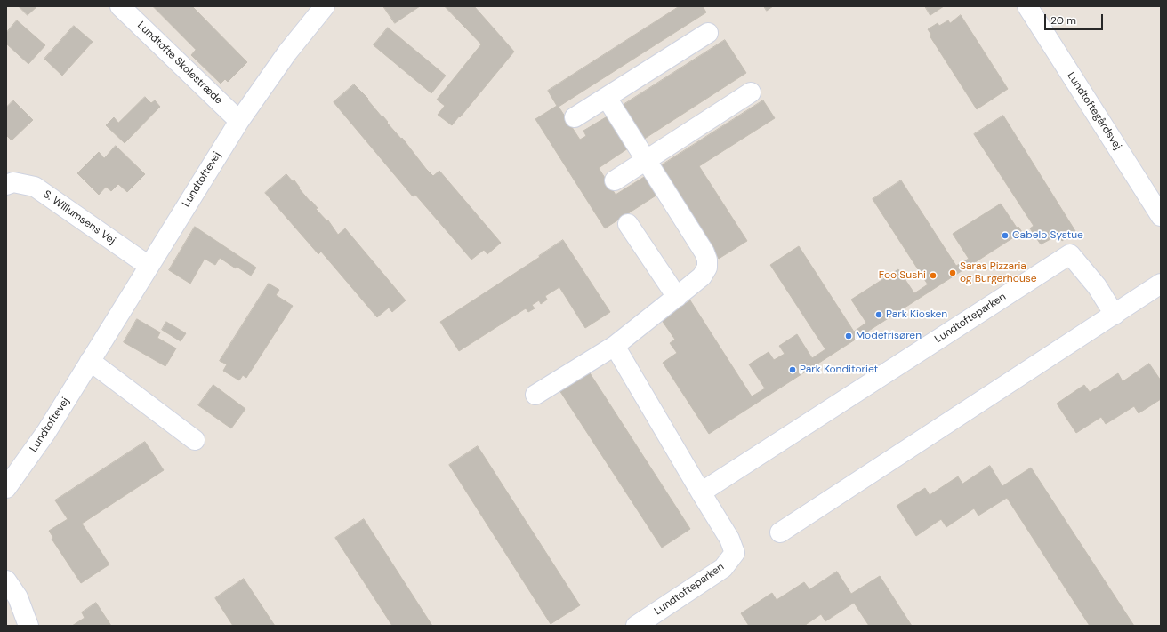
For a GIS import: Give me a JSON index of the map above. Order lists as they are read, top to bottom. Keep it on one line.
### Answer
{"streets":{"street":["Lundtofte Skolestræde","Lundtoftegårdsvej","Lundtoftevej","S. Willumsens Vej","Lundtofteparken"]},"crossings":[["Lundtofte Skolestræde","Lundtoftevej"],["Lundtoftevej","S. Willumsens Vej"]],"places":["Cabelo Systue","Saras Pizzaria og Burgerhouse","Foo Sushi","Park Kiosken","Modefrisøren","Park Konditoriet"],"scale_bar":"20 m"}
